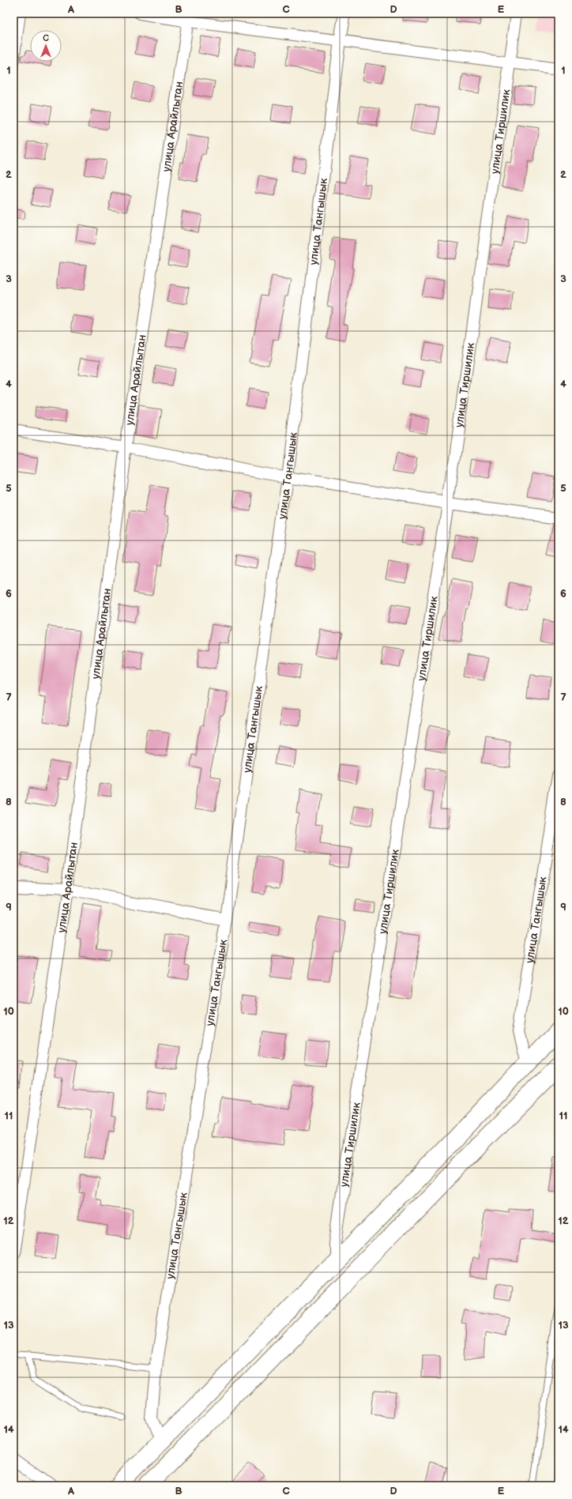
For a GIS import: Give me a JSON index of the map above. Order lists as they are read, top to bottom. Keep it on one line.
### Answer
{"streets":{"street":["улица Арайлытан","улица Тиршилик","улица Тангышык"]},"north":"top","grid":{"columns":["A","B","C","D","E"],"rows":["1","2","3","4","5","6","7","8","9","10","11","12","13","14"]}}
